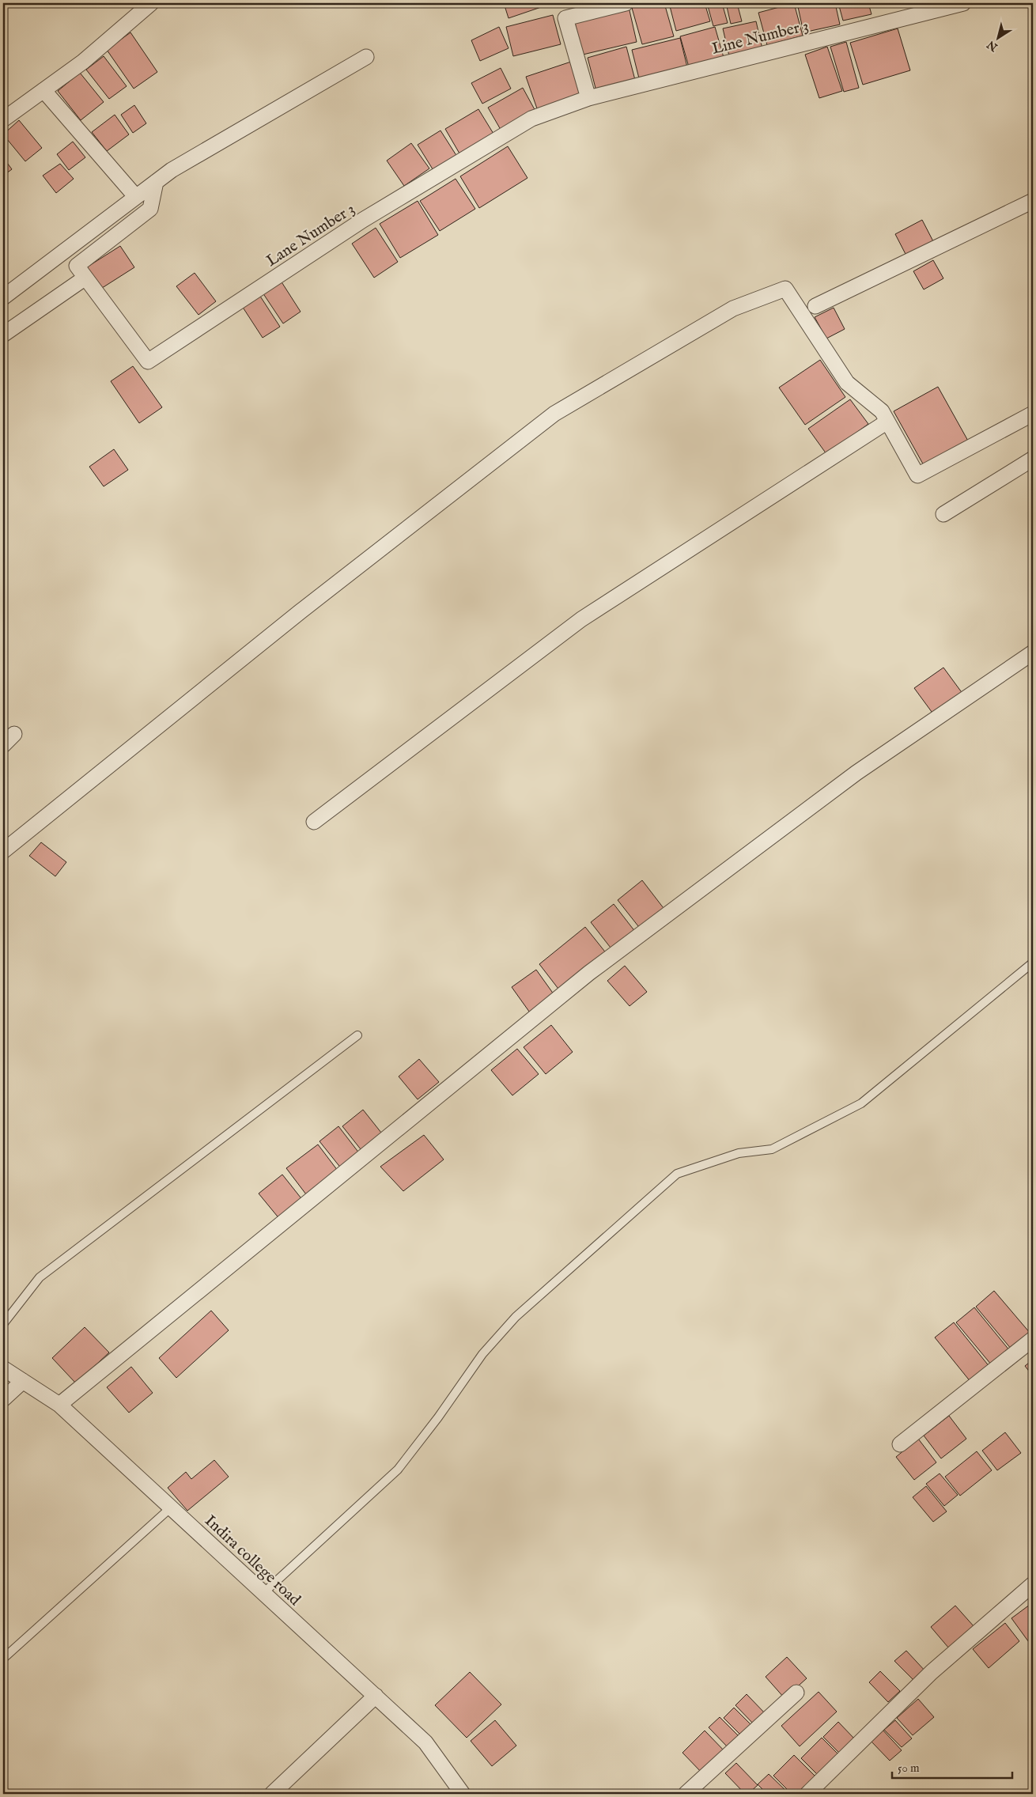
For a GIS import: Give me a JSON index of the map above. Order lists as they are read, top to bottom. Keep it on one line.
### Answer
{"streets":{"street":["Line Number 3","Lane Number 3","Indira college road"]},"crossings":[["Line Number 3","Lane Number 3"]],"scale_bar":"50 m","north":"bottom left"}
